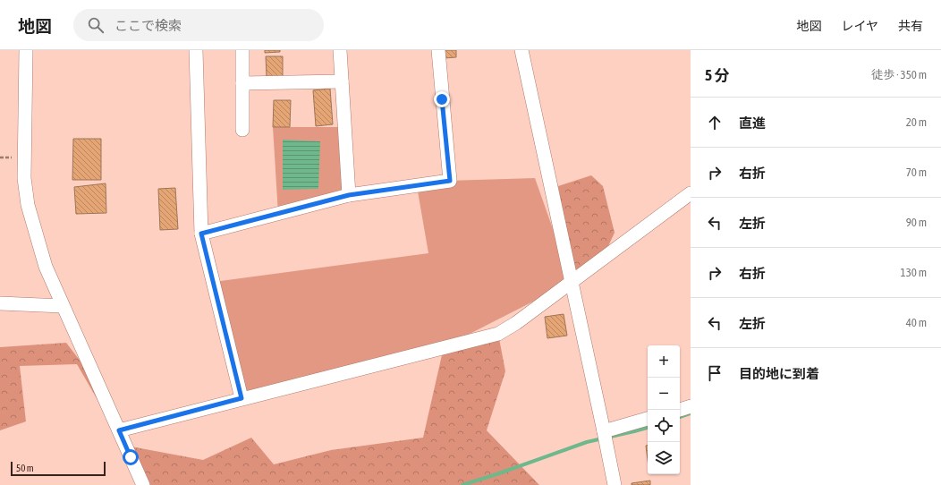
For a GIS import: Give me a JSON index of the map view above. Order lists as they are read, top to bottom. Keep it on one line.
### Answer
{"scale_bar":"50 m","page":{"header":"地図","search":"ここで検索","nav":["地図","レイヤ","共有"],"heading":["5 分","徒歩 · 350 m"],"list":[["直進","20 m"],["右折","70 m"],["左折","90 m"],["右折","130 m"],["左折","40 m"],"目的地に到着"],"map_buttons":["+","−"],"scale":"50 m"}}
